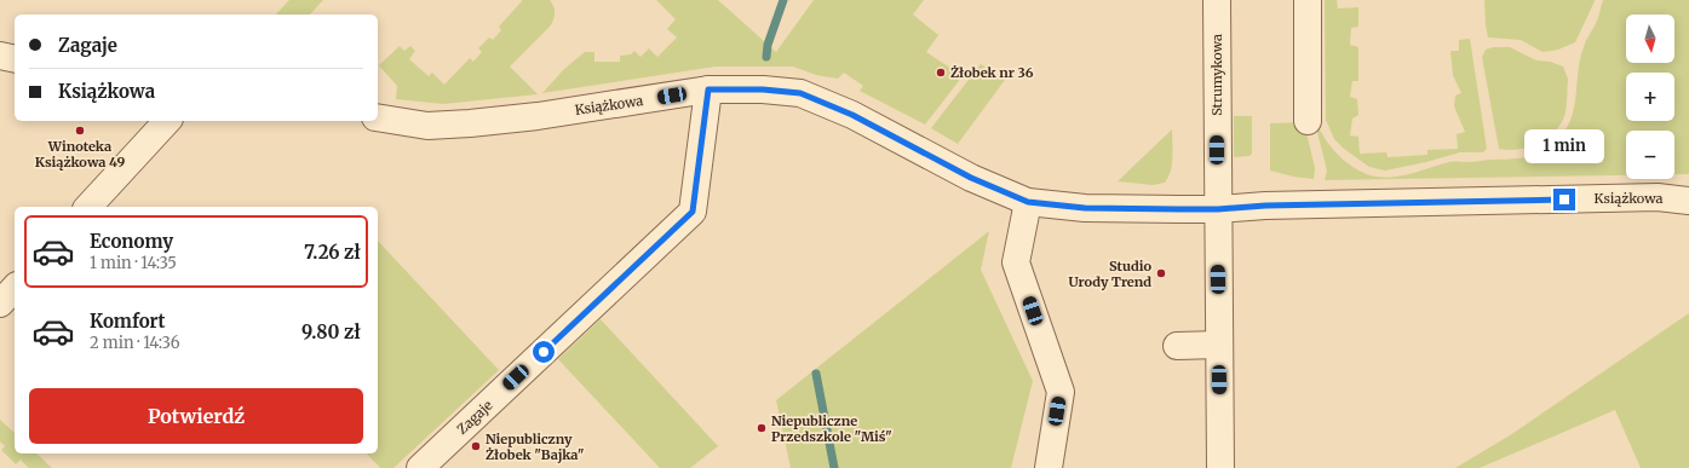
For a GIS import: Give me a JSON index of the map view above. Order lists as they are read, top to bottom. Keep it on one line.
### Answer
{"streets":{"street":["Strumykowa","Książkowa","Zagaje"]},"crossings":[["Strumykowa","Książkowa"],["Książkowa","Zagaje"]],"places":["Żłobek nr 36","Winoteka Książkowa 49","Studio Urody Trend","Niepubliczne Przedszkole \"Miś\"","Niepubliczny Żłobek \"Bajka\""],"north":"bottom","page":{"map_buttons":["+","−"],"banner":["Zagaje","Książkowa"],"bubble":"1 min","list":[{"name":"Economy","note":"1 min · 14:35","value":"7.26 zł"},{"name":"Komfort","note":"2 min · 14:36","value":"9.80 zł"}],"buttons":"Potwierdź"}}
